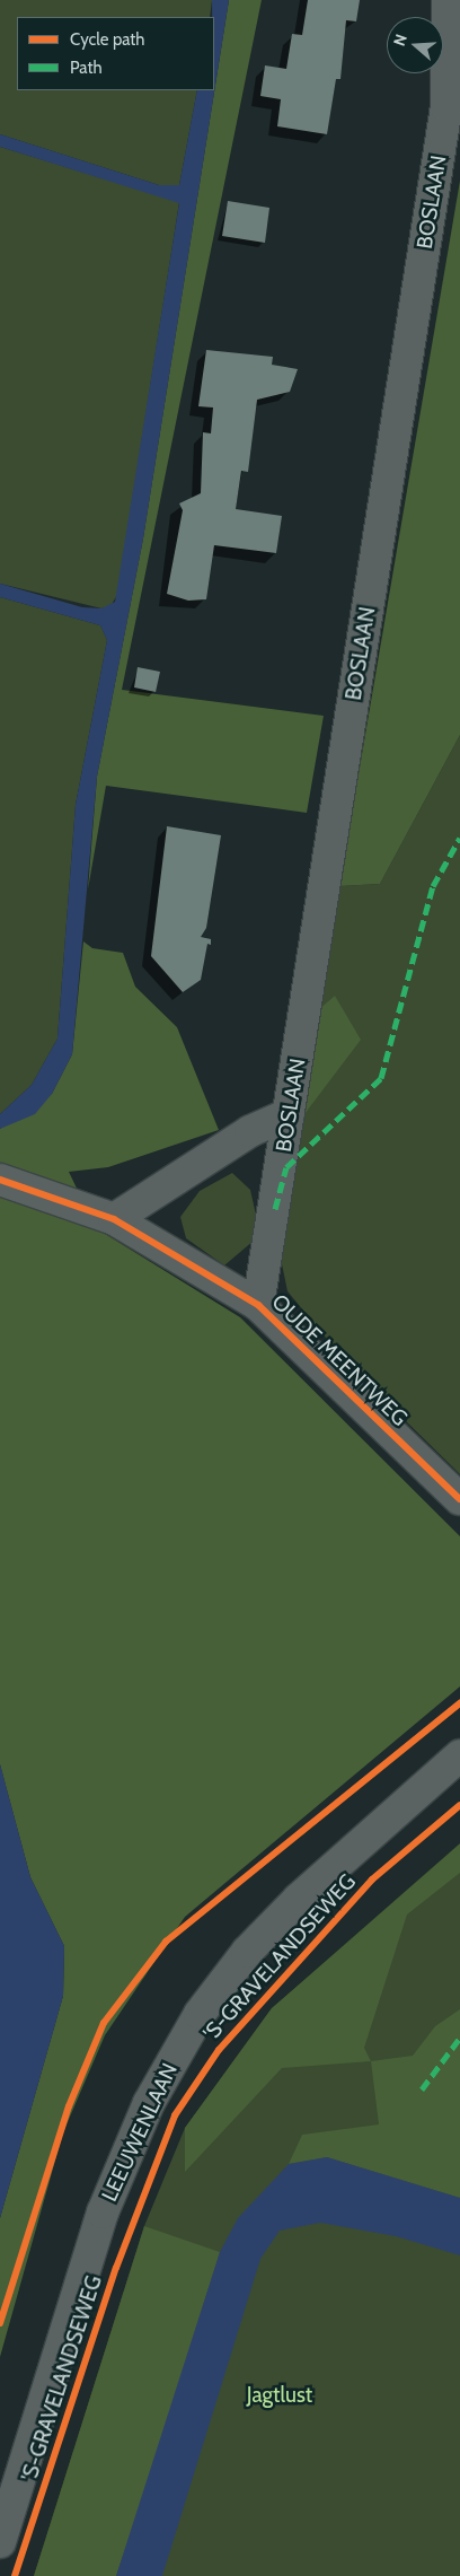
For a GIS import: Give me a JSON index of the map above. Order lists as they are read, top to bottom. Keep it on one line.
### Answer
{"streets":{"street":["BOSLAAN","OUDE MEENTWEG","LEEUWENLAAN"],"cycle path":["'S-GRAVELANDSEWEG"]},"crossings":[["BOSLAAN","OUDE MEENTWEG"]],"parks":["Jagtlust"],"legend":["Cycle path","Path"],"north":"left"}
